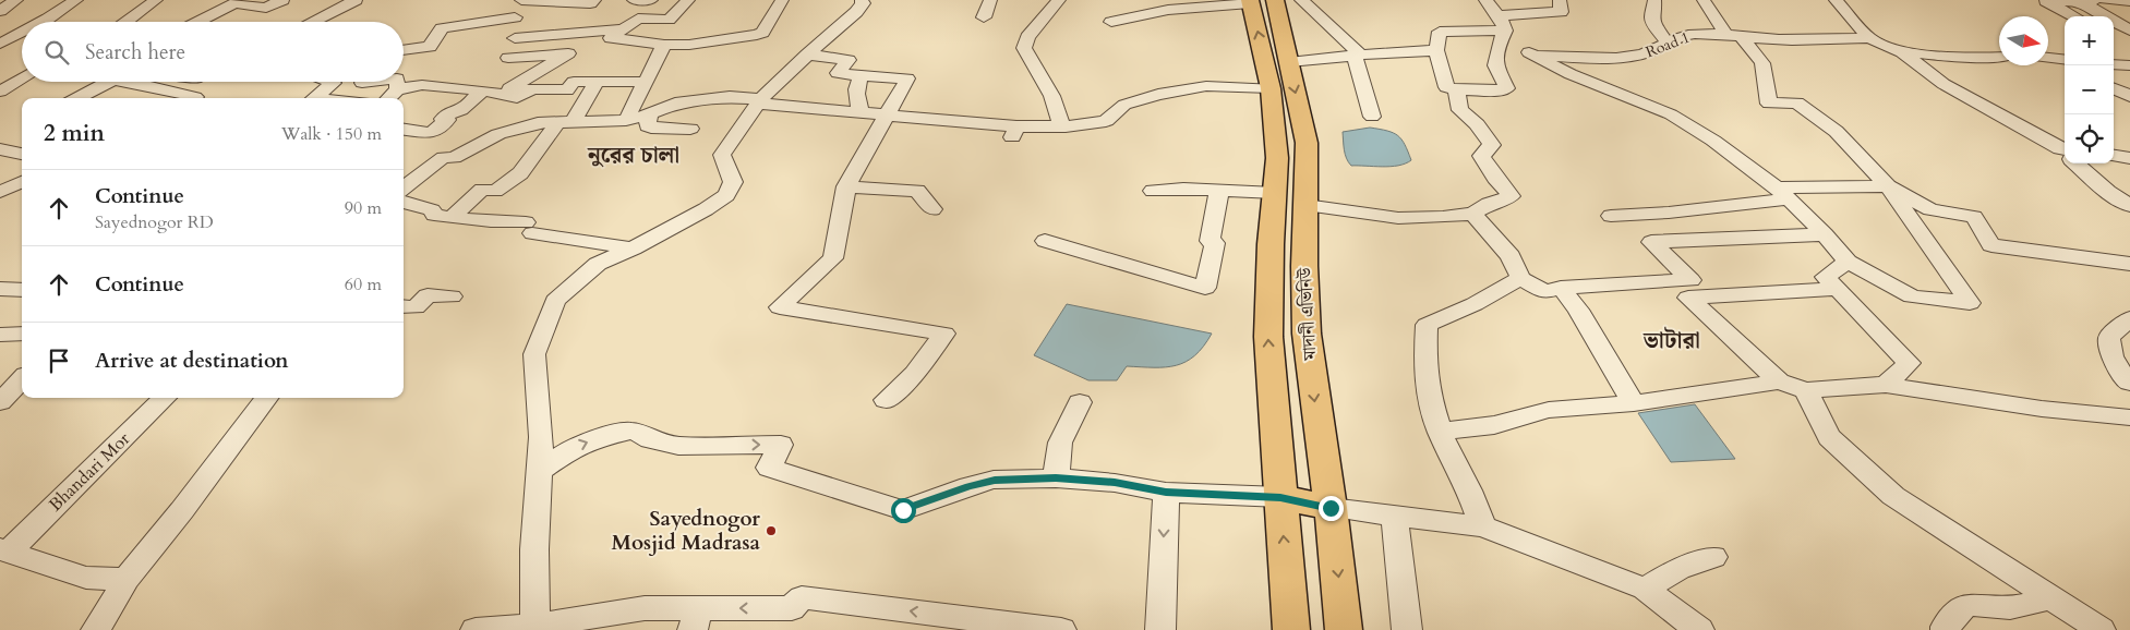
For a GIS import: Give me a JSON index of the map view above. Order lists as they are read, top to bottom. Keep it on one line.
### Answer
{"streets":{"main road":["মাদানী এভিনিউ"],"street":["Road 1","Bhandari Mor"]},"districts":["নুরের চালা","ভাটারা"],"places":["Sayednogor Mosjid Madrasa"],"north":"right","page":{"map_buttons":["+","−"],"search":"Search here","heading":["2 min","Walk · 150 m"],"list":[["Continue","Sayednogor RD","90 m"],["Continue","60 m"],"Arrive at destination"]}}
